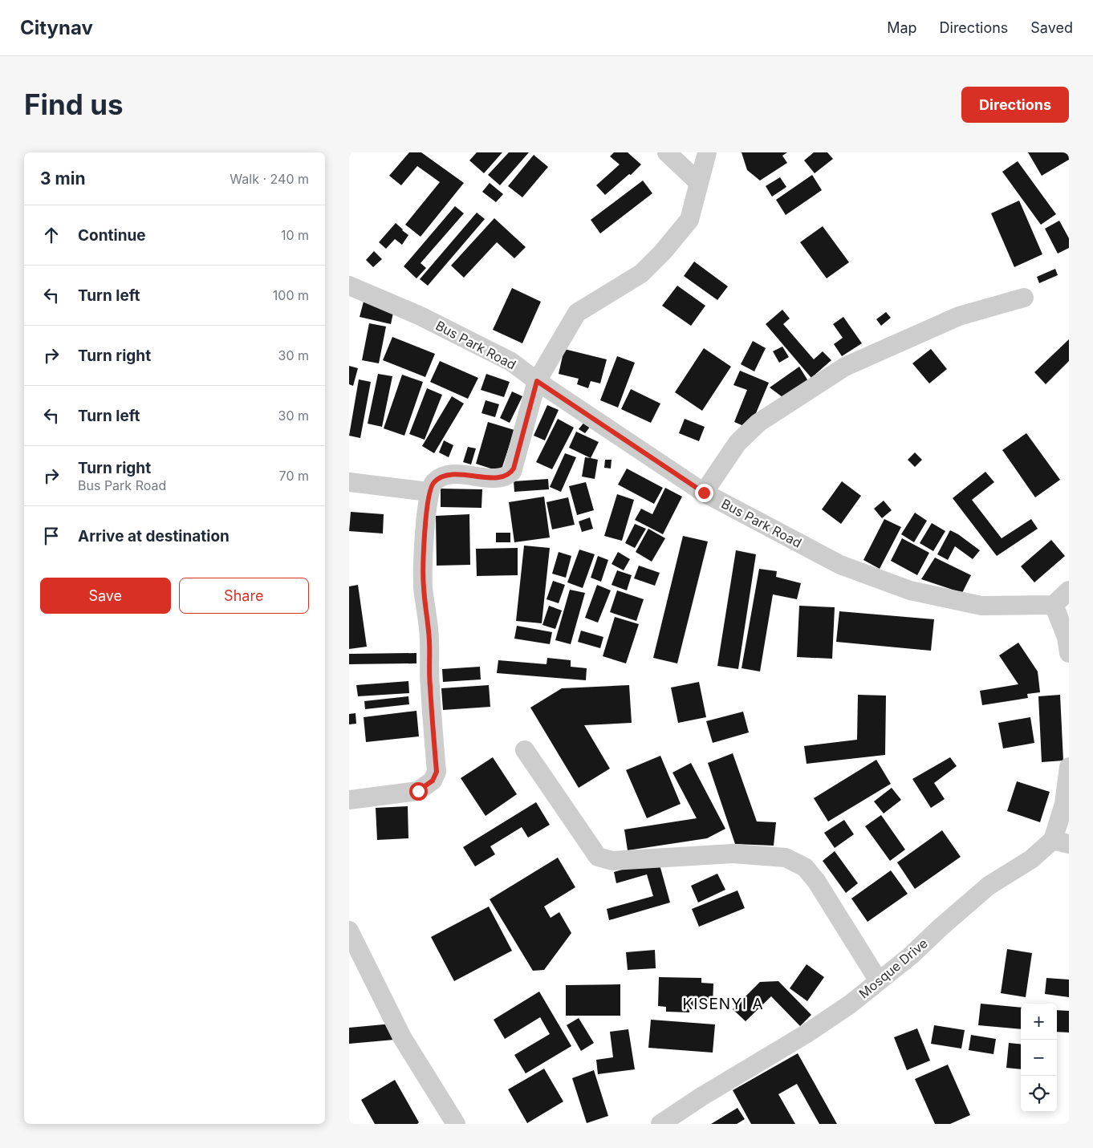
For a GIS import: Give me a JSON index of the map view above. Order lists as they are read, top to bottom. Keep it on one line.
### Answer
{"streets":{"street":["Bus Park Road","Mosque Drive"]},"districts":["KISENYI A"],"page":{"header":"Citynav","nav":["Map","Directions","Saved"],"buttons":["Directions",["Save","Share"]],"title":"Find us","heading":["3 min","Walk · 240 m"],"list":[["Continue","10 m"],["Turn left","100 m"],["Turn right","30 m"],["Turn left","30 m"],["Turn right","Bus Park Road","70 m"],"Arrive at destination"],"map_buttons":["+","−"]}}
